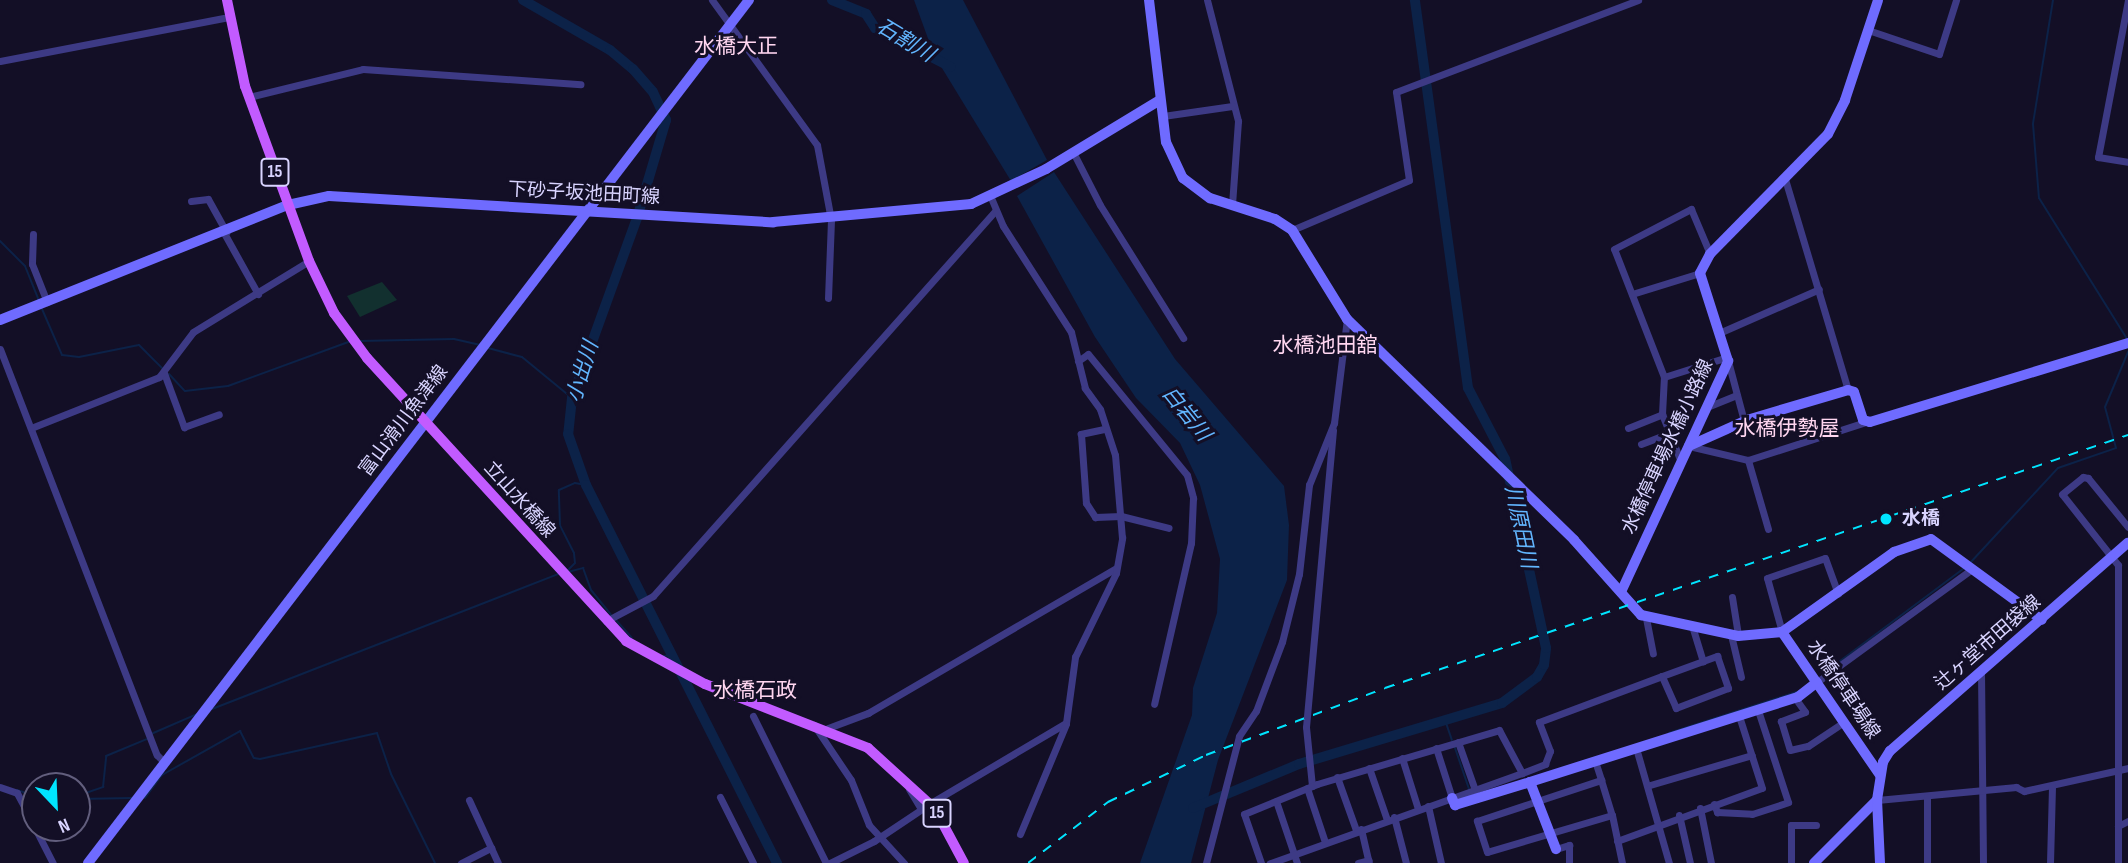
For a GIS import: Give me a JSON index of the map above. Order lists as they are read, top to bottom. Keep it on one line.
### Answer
{"streets":{"main road":["15","下砂子坂池田町線","富山滑川魚津線","水橋停車場水橋小路線","立山水橋線","辻ヶ堂市田袋線","水橋停車場線"]},"crossings":[["下砂子坂池田町線","富山滑川魚津線"],["下砂子坂池田町線","立山水橋線"],["富山滑川魚津線","立山水橋線"],["辻ヶ堂市田袋線","水橋停車場線"]],"districts":["水橋大正","水橋池田舘","水橋伊勢屋","水橋石政"],"water":["石割川","小出川","白岩川","川原田川"],"places":["水橋"],"north":"bottom right"}
